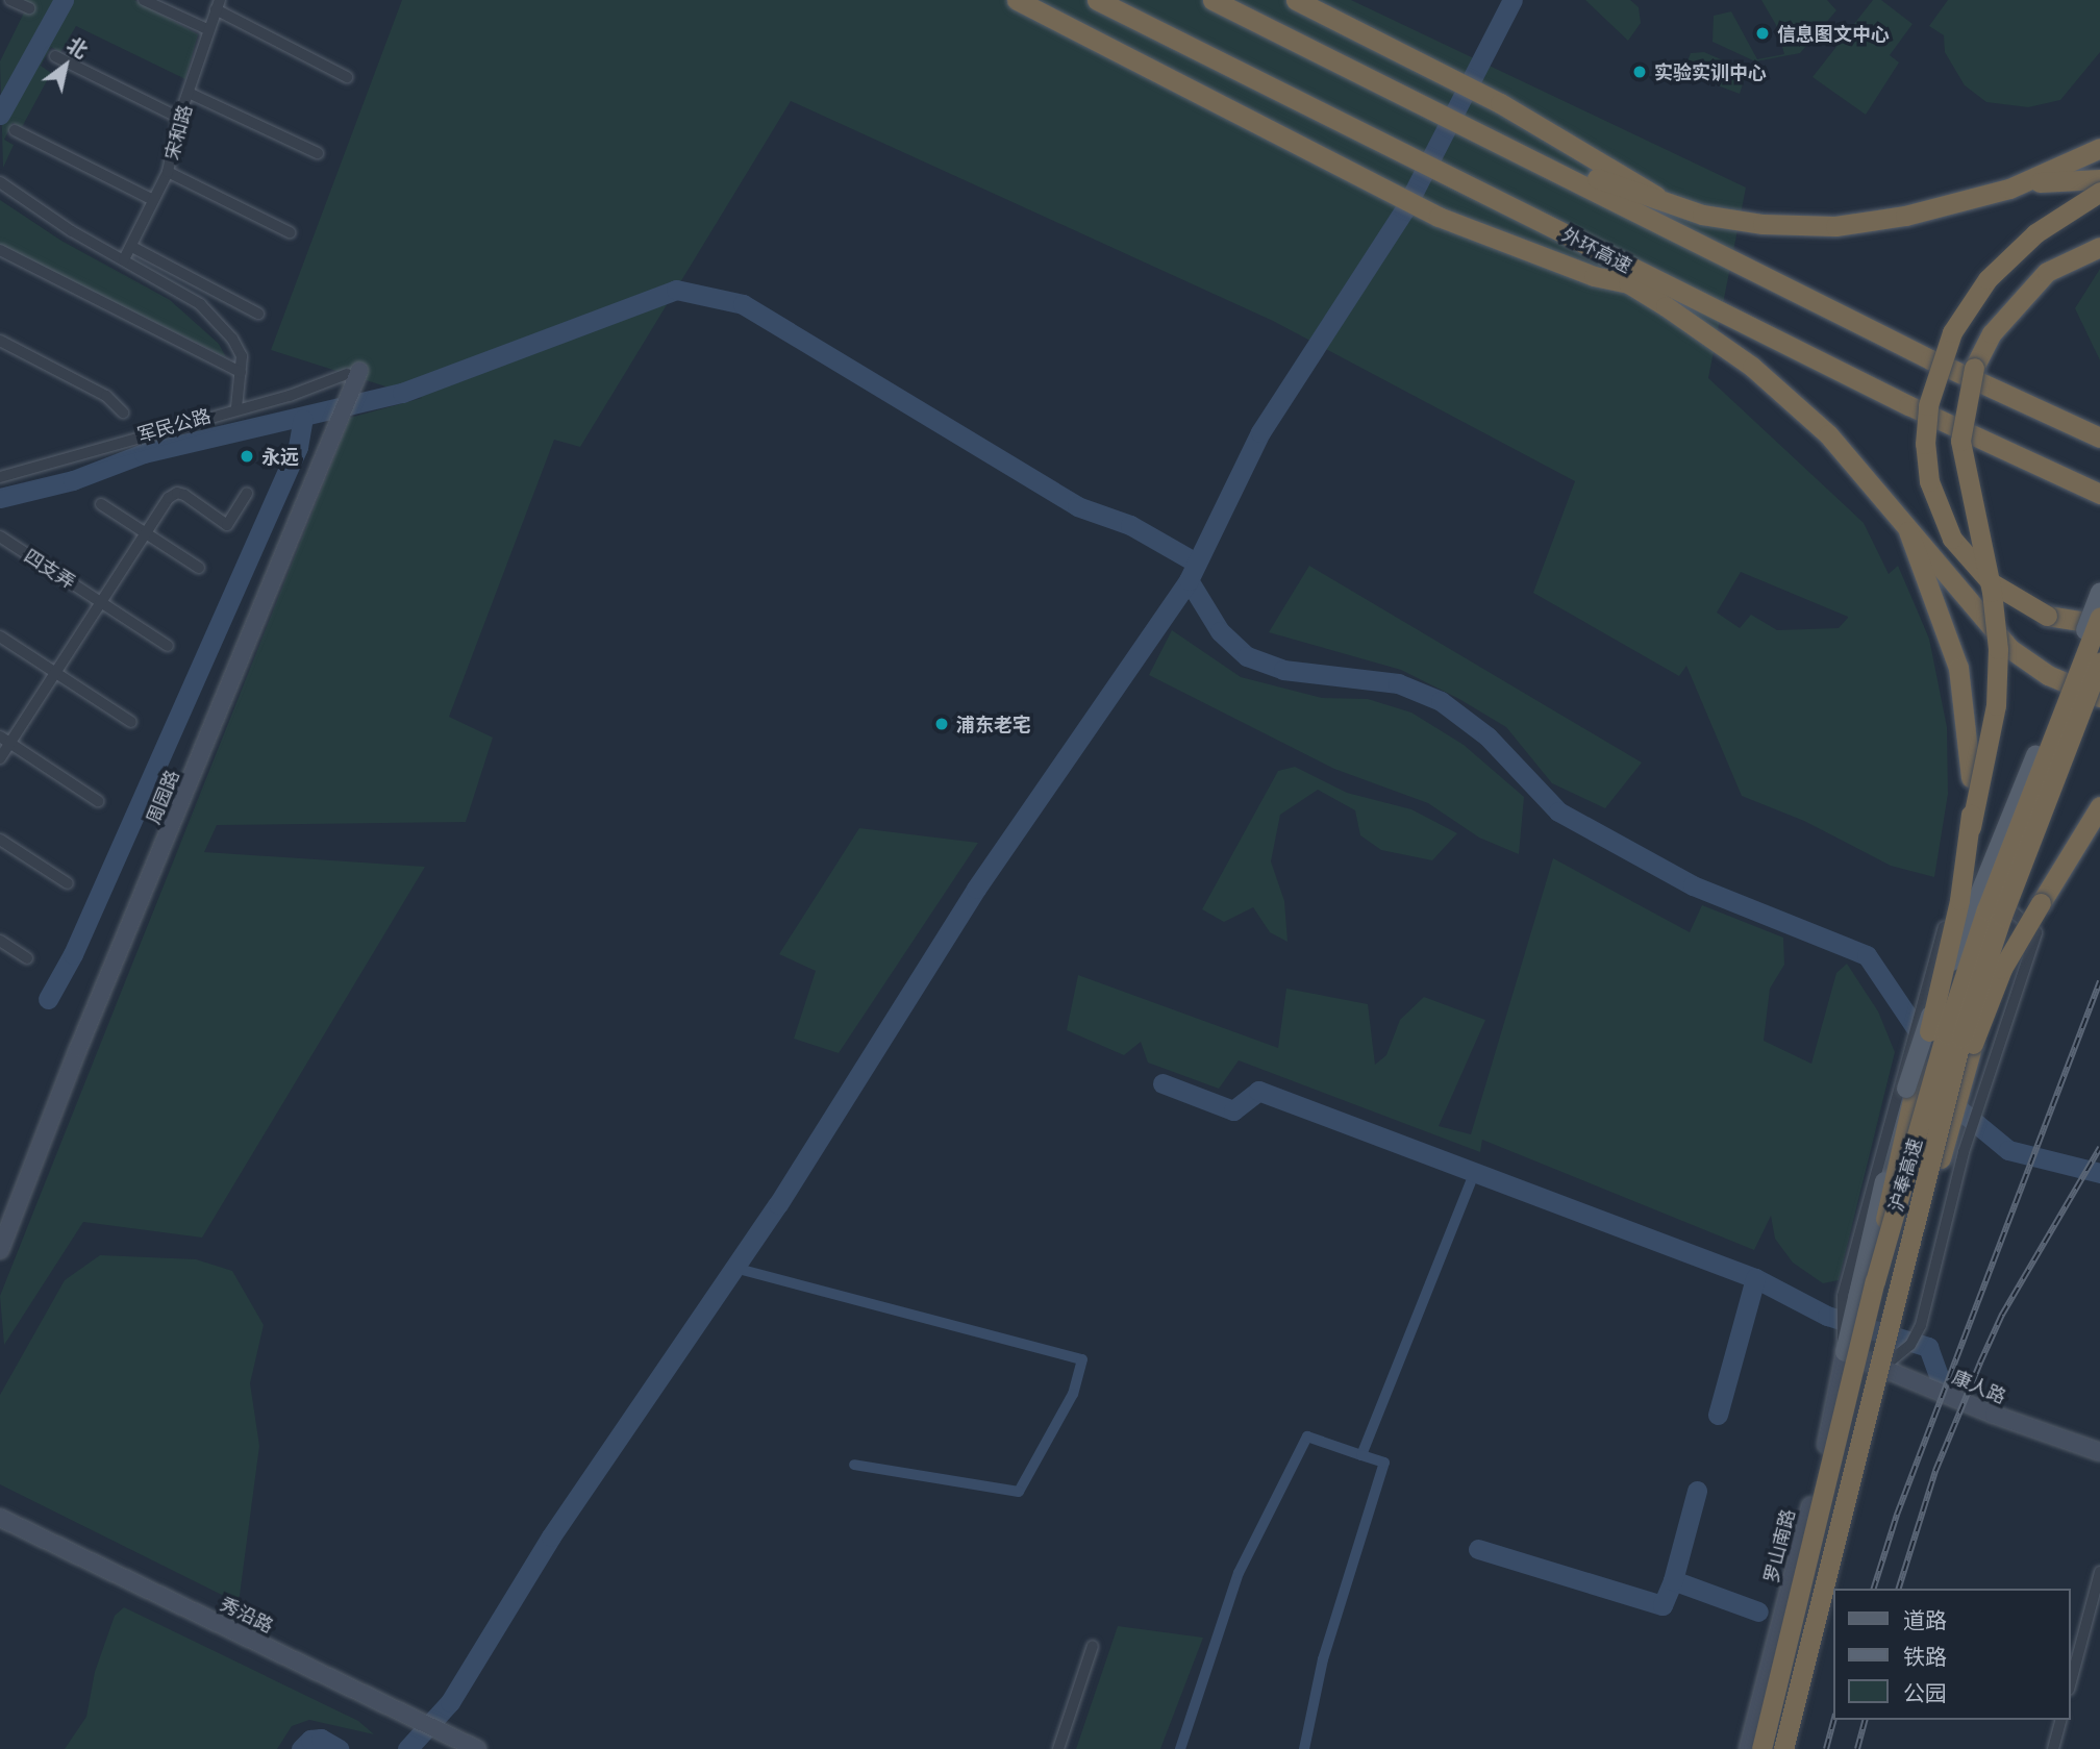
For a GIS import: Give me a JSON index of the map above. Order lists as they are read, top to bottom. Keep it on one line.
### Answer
{"streets":{"highway":["外环高速","沪奉高速"],"main road":["周园路","康人路","罗山南路","秀沿路"],"street":["宋和路","军民公路","四支弄"]},"crossings":[["军民公路","周园路"],["康人路","罗山南路"]],"places":["信息图文中心","实验实训中心","永远","浦东老宅"],"legend":["道路","铁路","公园"],"north":"top right"}
